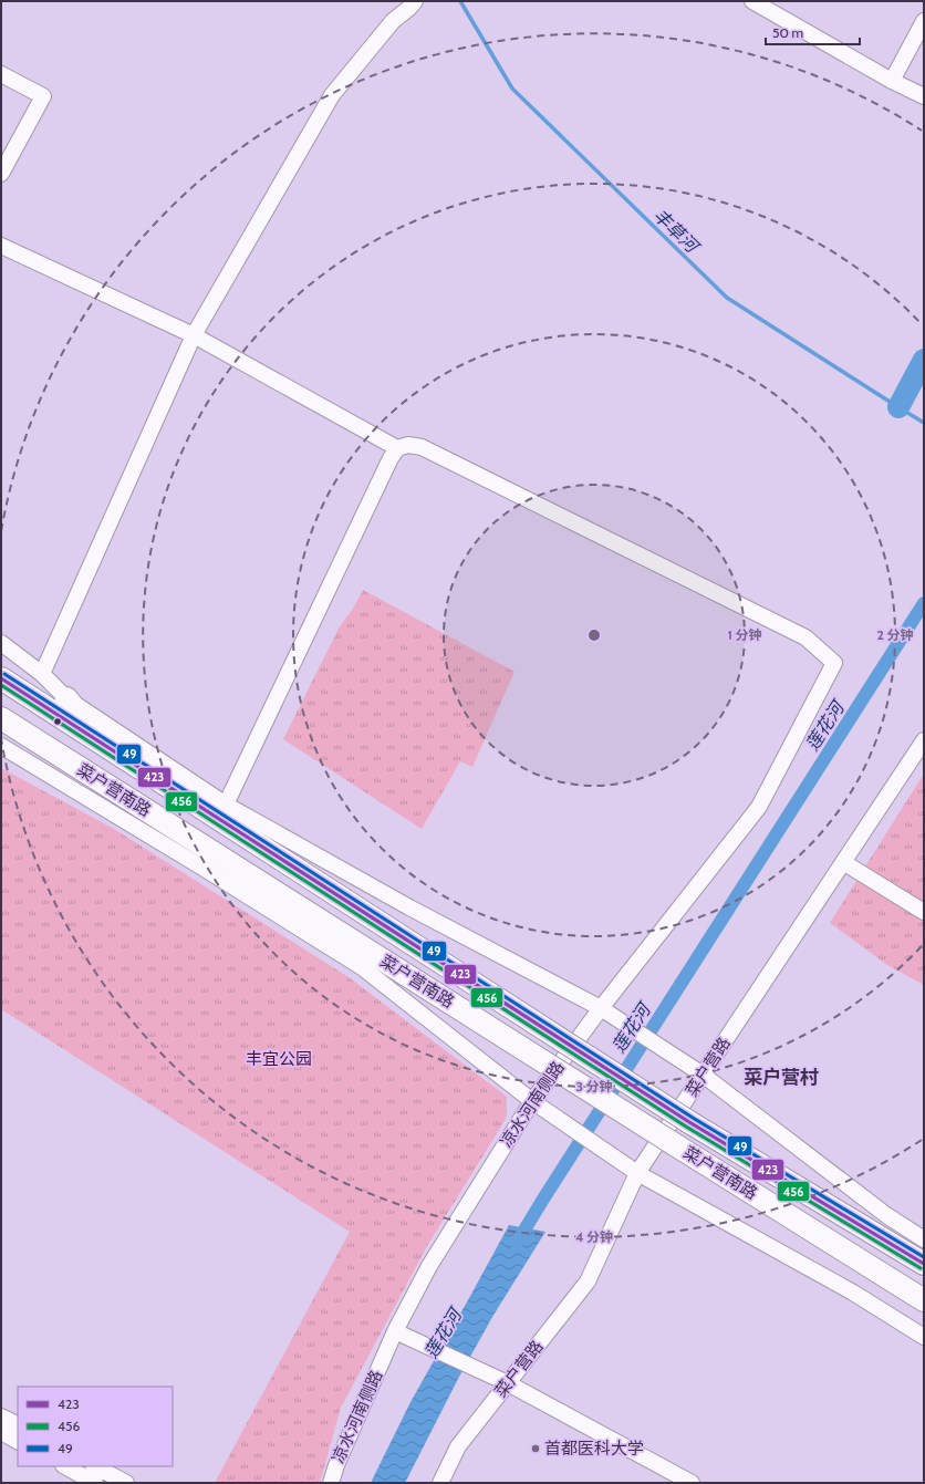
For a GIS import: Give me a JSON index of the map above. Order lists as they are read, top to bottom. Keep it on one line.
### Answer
{"streets":{"highway":["菜户营南路"],"street":["菜户营路","凉水河南侧路"]},"crossings":[["菜户营南路","菜户营路"],["菜户营南路","凉水河南侧路"]],"districts":["菜户营村"],"water":["丰草河","莲花河"],"parks":["丰宜公园"],"places":["首都医科大学"],"lines":["transit line 49","transit line 423","transit line 456"],"legend":["423","456","49"],"scale_bar":"50 m","rings":["1 分钟","2 分钟","3 分钟","4 分钟"]}
